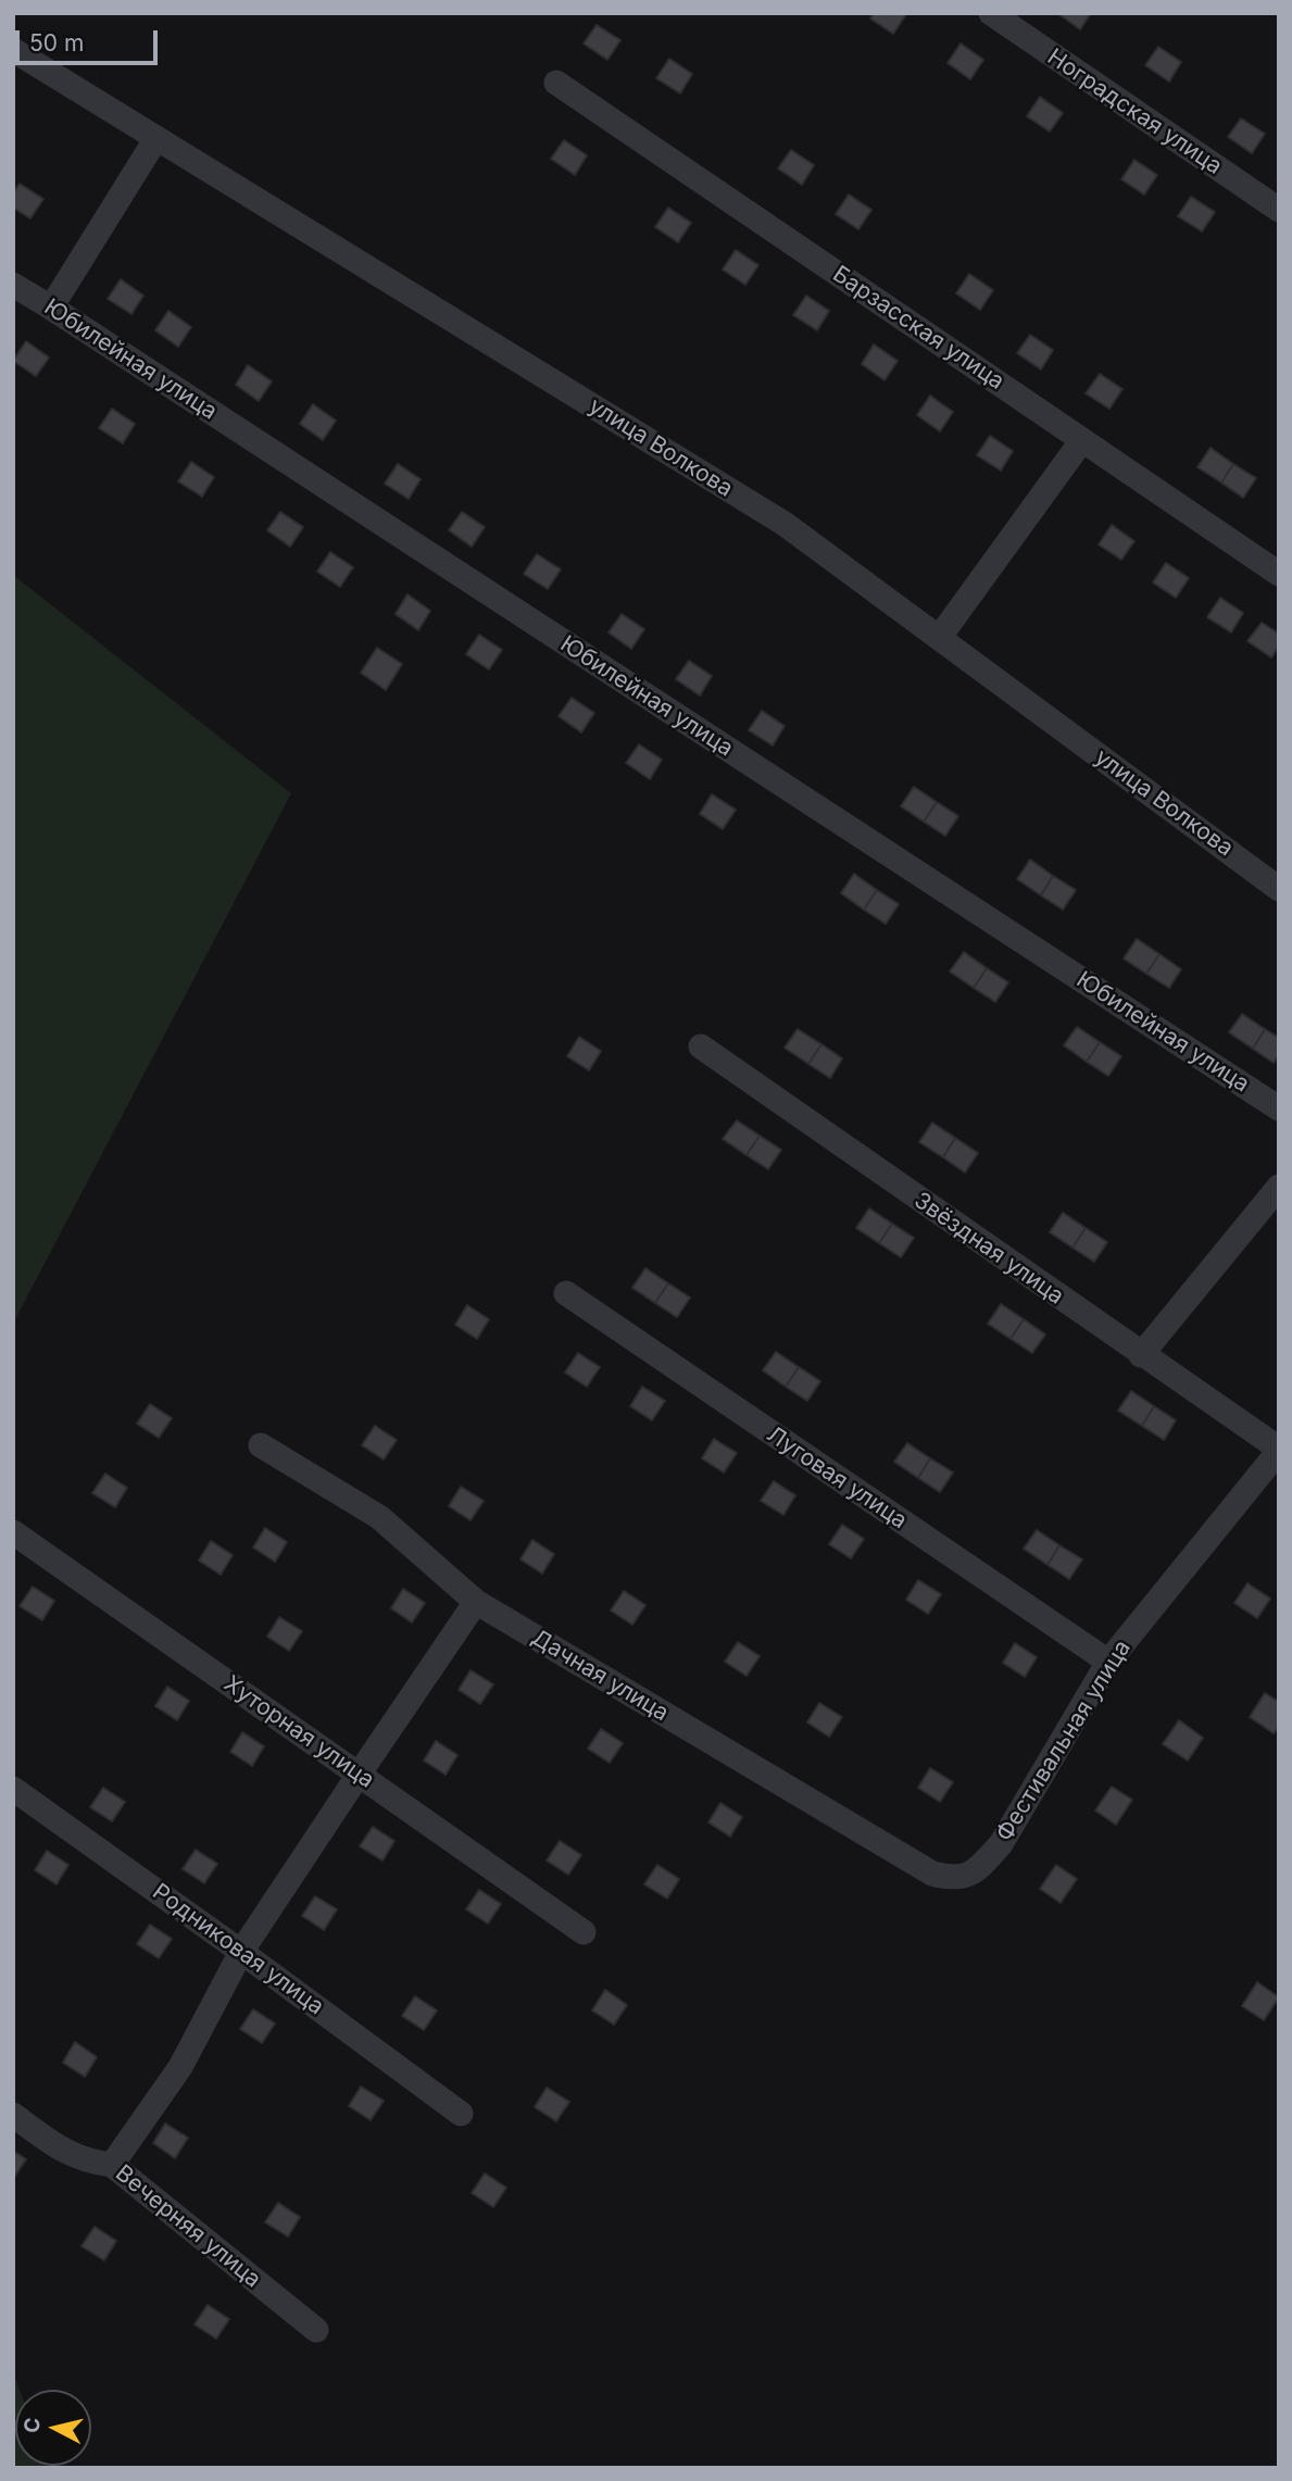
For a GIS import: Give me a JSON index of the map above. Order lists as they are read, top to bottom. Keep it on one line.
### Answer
{"streets":{"street":["Ноградская улица","Барзасская улица","Юбилейная улица","улица Волкова","Звёздная улица","Луговая улица","Дачная улица","Хуторная улица","Фестивальная улица","Родниковая улица","Вечерняя улица"]},"crossings":[["Звёздная улица","Фестивальная улица"],["Луговая улица","Фестивальная улица"],["Дачная улица","Фестивальная улица"]],"scale_bar":"50 m","north":"left"}
